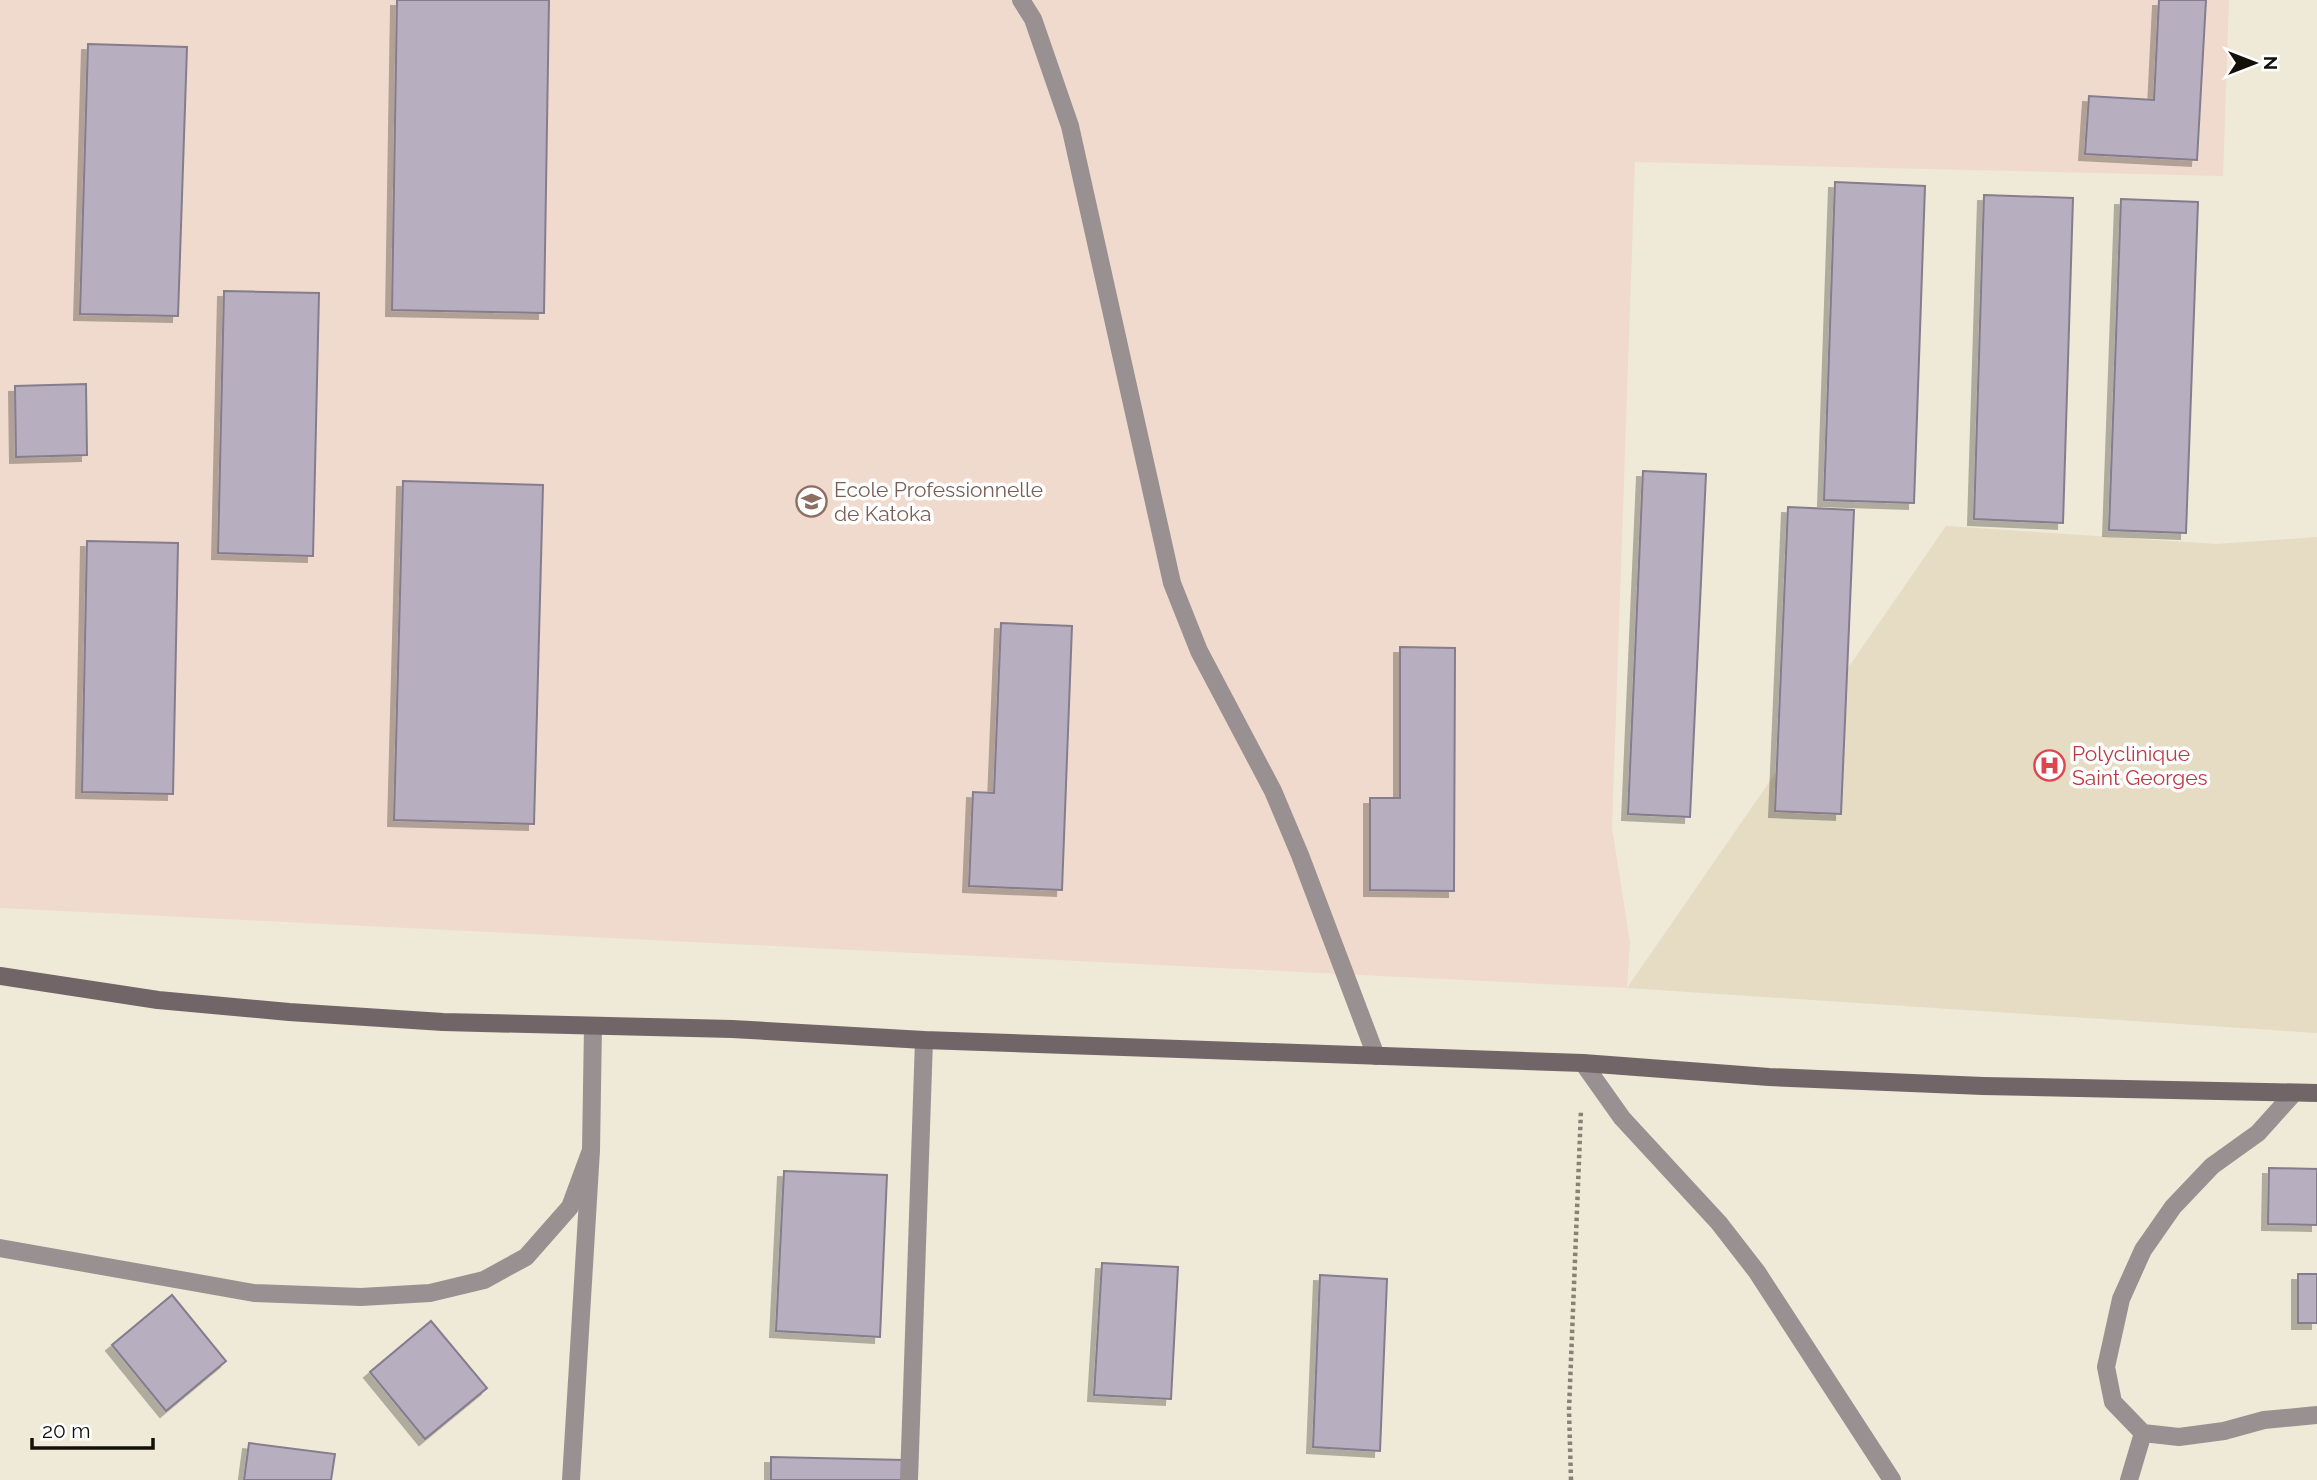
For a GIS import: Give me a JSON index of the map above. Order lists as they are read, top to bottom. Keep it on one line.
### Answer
{"places":{"school or university":["Ecole Professionnelle de Katoka"],"hospital":["Polyclinique Saint Georges"]},"scale_bar":"20 m","north":"right"}
